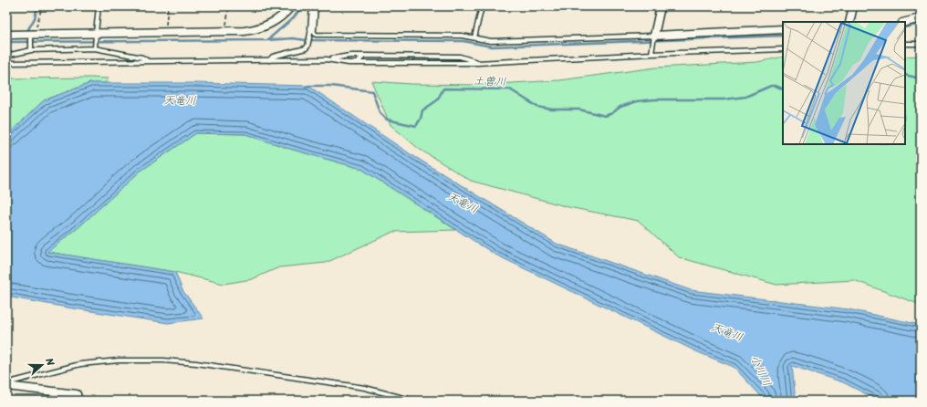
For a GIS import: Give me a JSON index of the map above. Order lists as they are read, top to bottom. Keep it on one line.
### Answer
{"water":["土曽川","天竜川","小川川"],"north":"right"}
